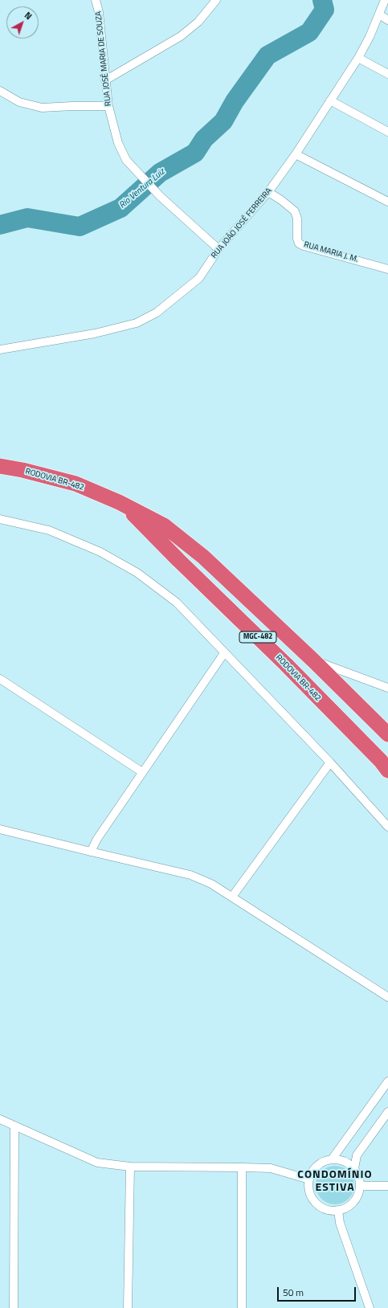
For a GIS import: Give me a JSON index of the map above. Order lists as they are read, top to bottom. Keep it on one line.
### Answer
{"streets":{"highway":["RODOVIA BR-482","MGC-482"],"street":["RUA JOSÉ MARIA DE SOUZA","RUA JOÃO JOSÉ FERREIRA","RUA MARIA J. M."]},"crossings":[["RUA JOSÉ MARIA DE SOUZA","RUA JOÃO JOSÉ FERREIRA"],["RUA JOÃO JOSÉ FERREIRA","RUA MARIA J. M."]],"districts":["CONDOMÍNIO ESTIVA"],"water":["Rio Ventura Luiz"],"scale_bar":"50 m","north":"top right"}
